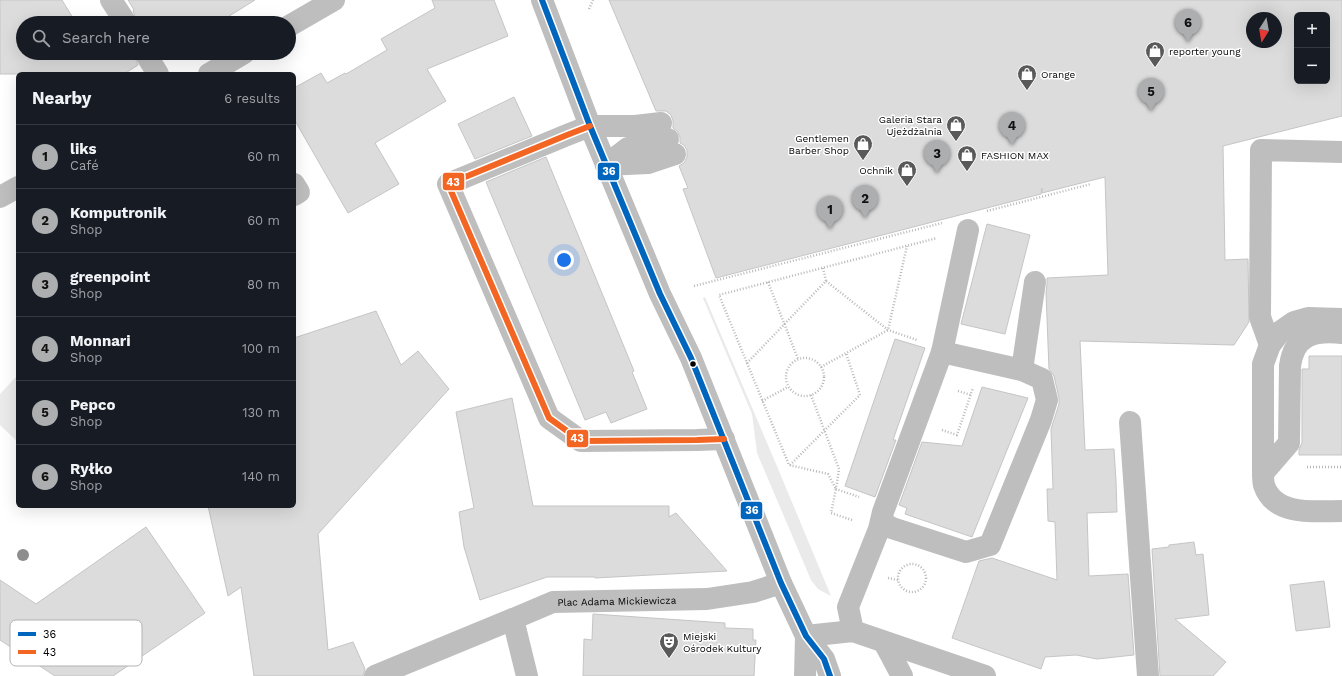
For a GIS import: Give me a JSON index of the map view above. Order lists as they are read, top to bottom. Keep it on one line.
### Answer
{"streets":{"street":["Plac Adama Mickiewicza"]},"places":{"shop":["reporter young","Orange","Galeria Stara Ujeżdżalnia","Gentlemen Barber Shop","FASHION MAX","Ochnik"],"theatre":["Miejski Ośrodek Kultury"]},"lines":["transit line 36","transit line 43"],"legend":["36","43"],"north":"bottom","page":{"pins":["6","5","4","3","2","1"],"map_buttons":["+","−"],"search":"Search here","heading":["Nearby","6 results"],"list":[{"mark":"1","name":"liks","note":"Café","value":"60 m"},{"mark":"2","name":"Komputronik","note":"Shop","value":"60 m"},{"mark":"3","name":"greenpoint","note":"Shop","value":"80 m"},{"mark":"4","name":"Monnari","note":"Shop","value":"100 m"},{"mark":"5","name":"Pepco","note":"Shop","value":"130 m"},{"mark":"6","name":"Ryłko","note":"Shop","value":"140 m"}]}}
